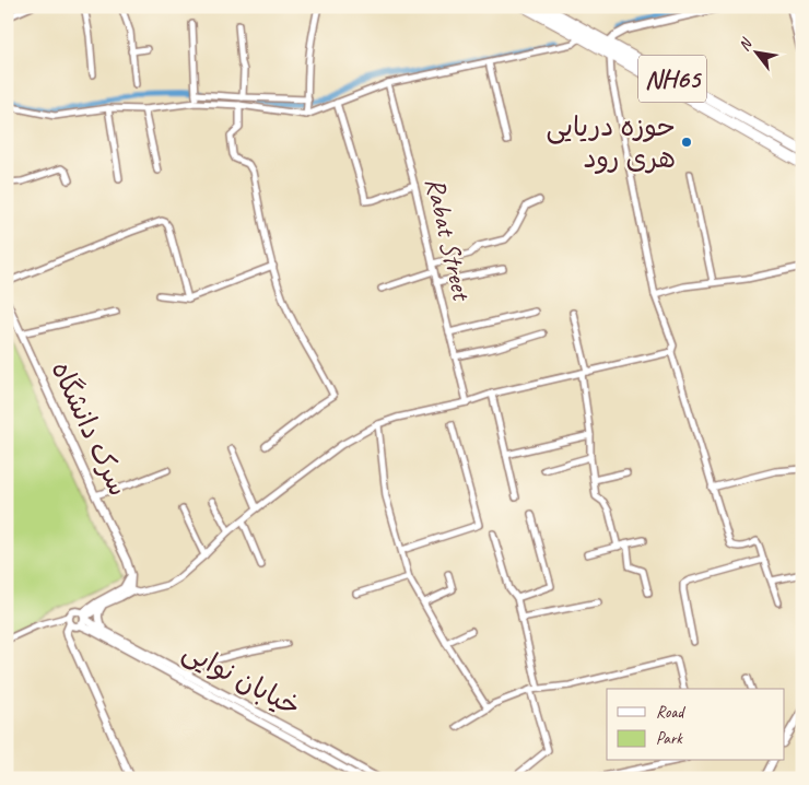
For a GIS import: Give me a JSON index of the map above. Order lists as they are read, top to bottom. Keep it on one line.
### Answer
{"streets":{"highway":["NH65"],"street":["Rabat Street","سرک دانشگاه","خیابان نوایی"]},"places":["حوزه دریایی هری رود"],"legend":["Road","Park"],"north":"top left"}
